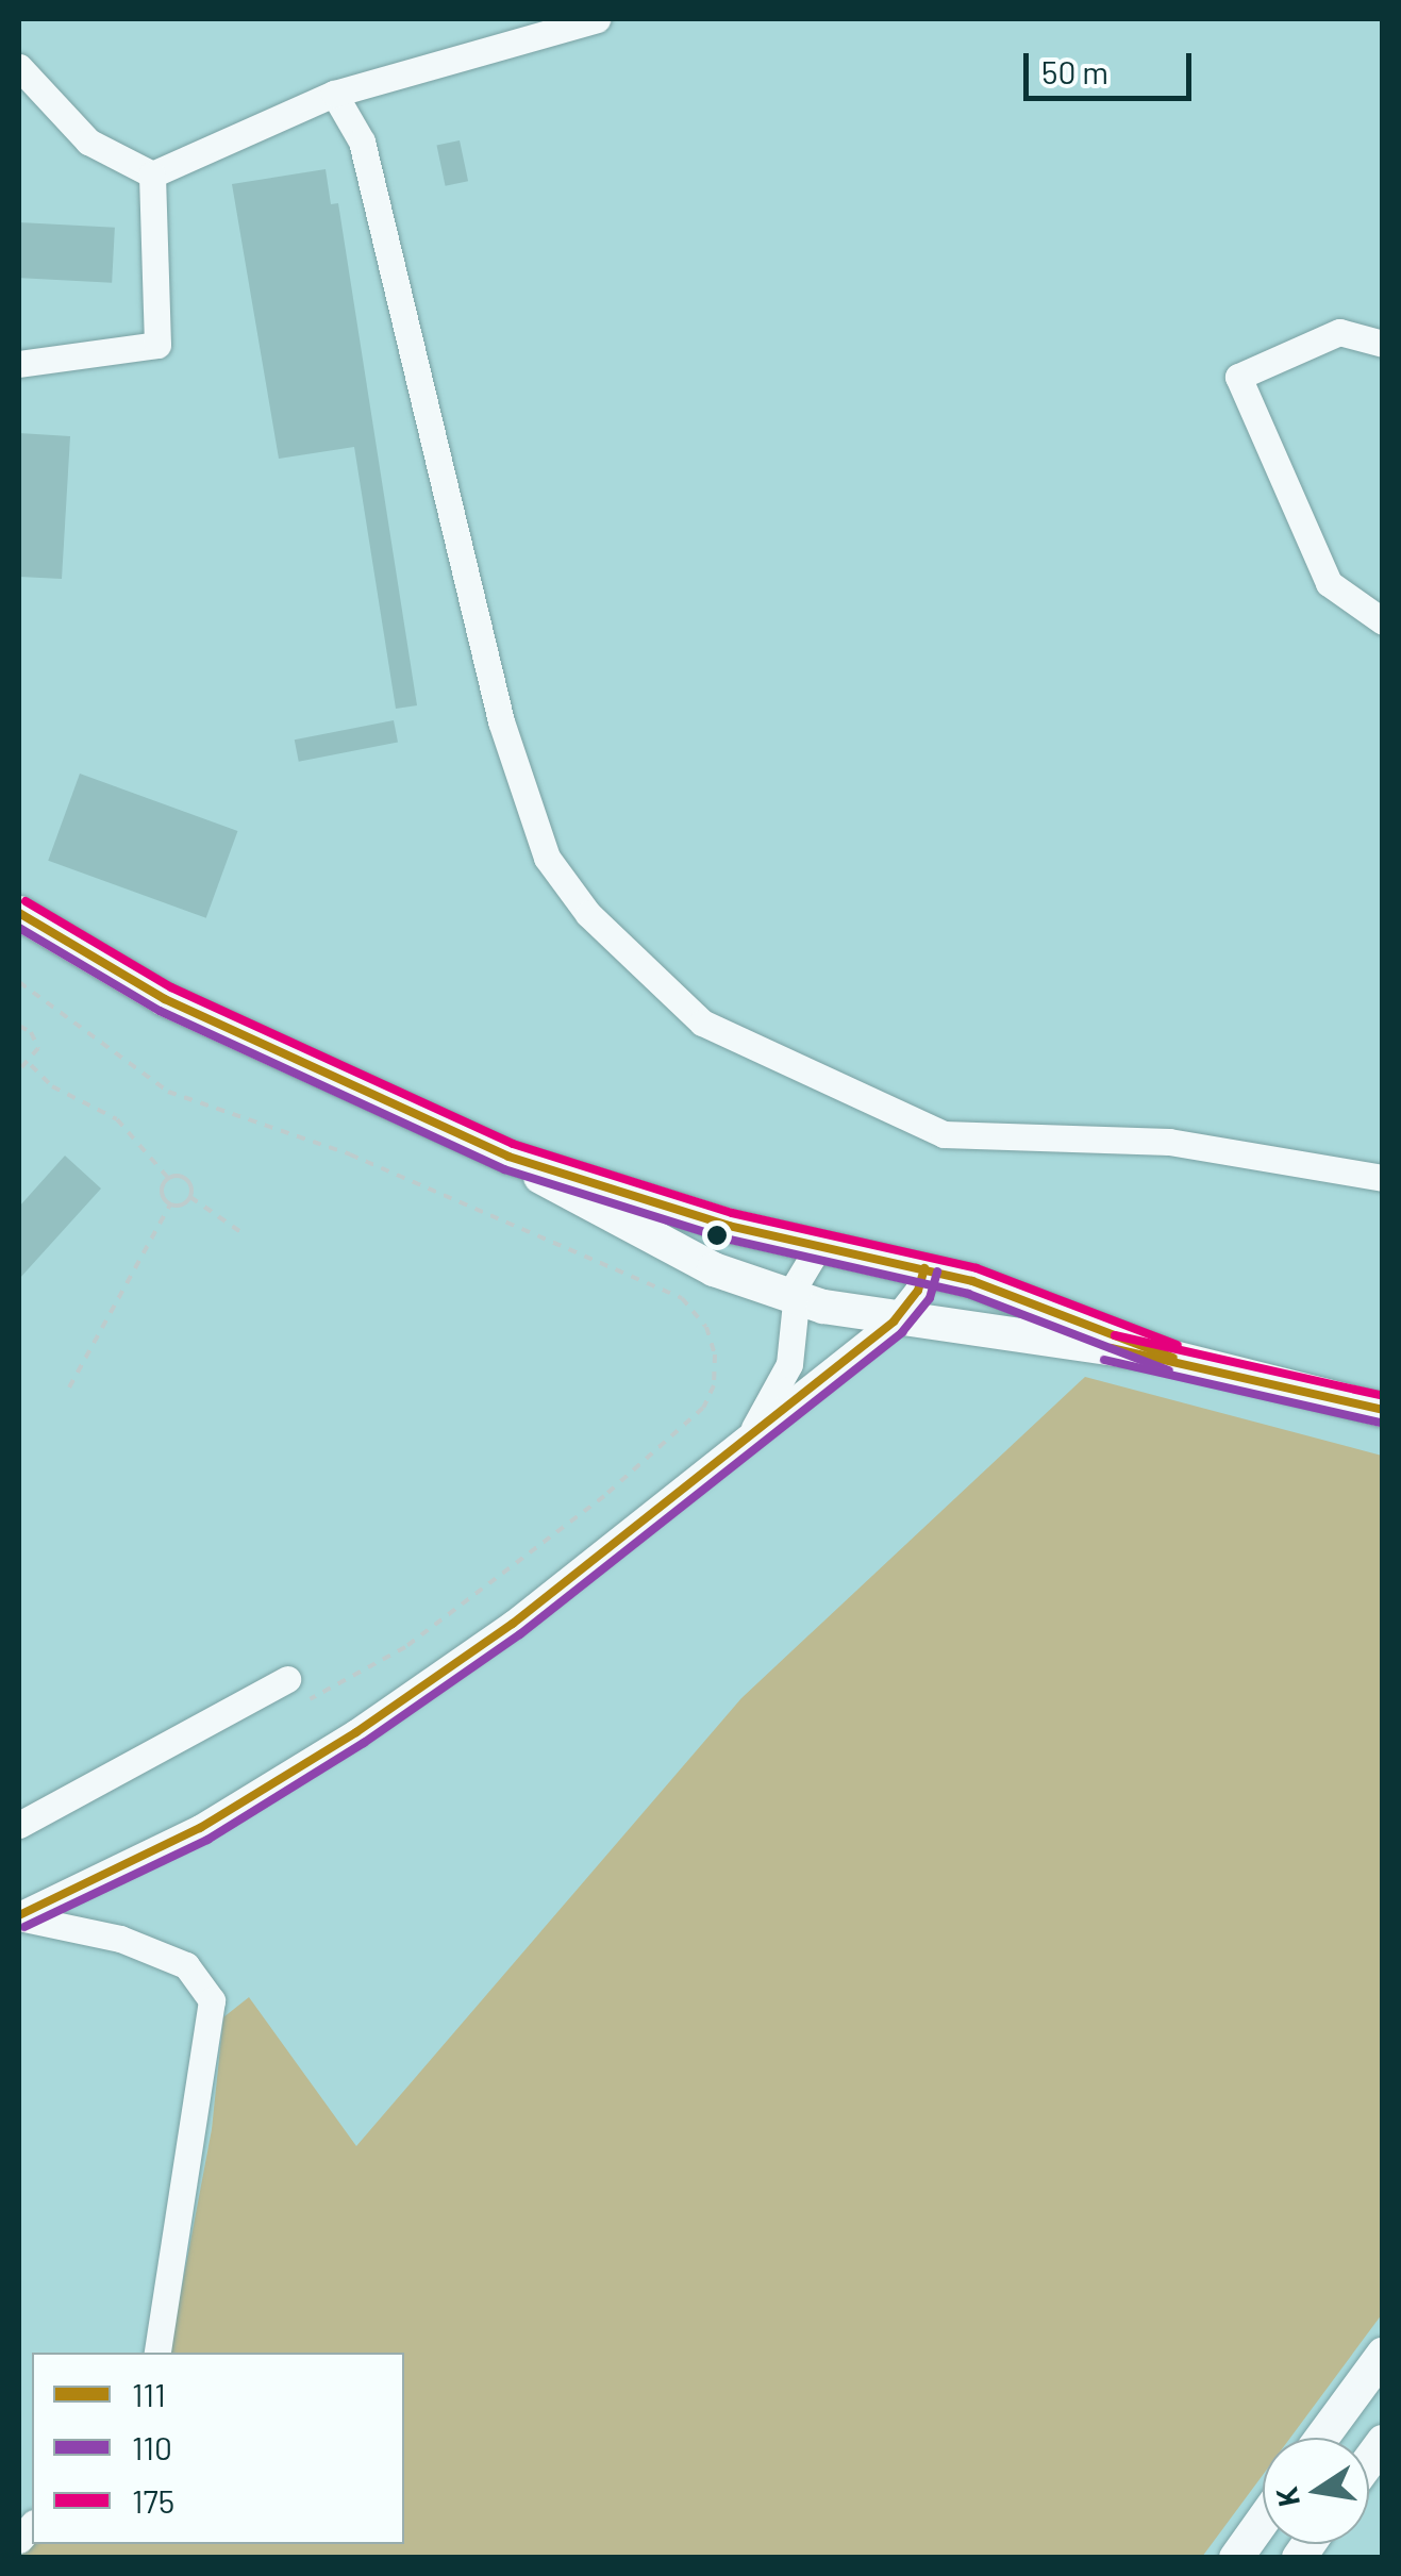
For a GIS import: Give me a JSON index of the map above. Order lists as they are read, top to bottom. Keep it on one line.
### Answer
{"lines":["transit line 175","transit line 111","transit line 110"],"legend":["111","110","175"],"scale_bar":"50 m","north":"left"}
